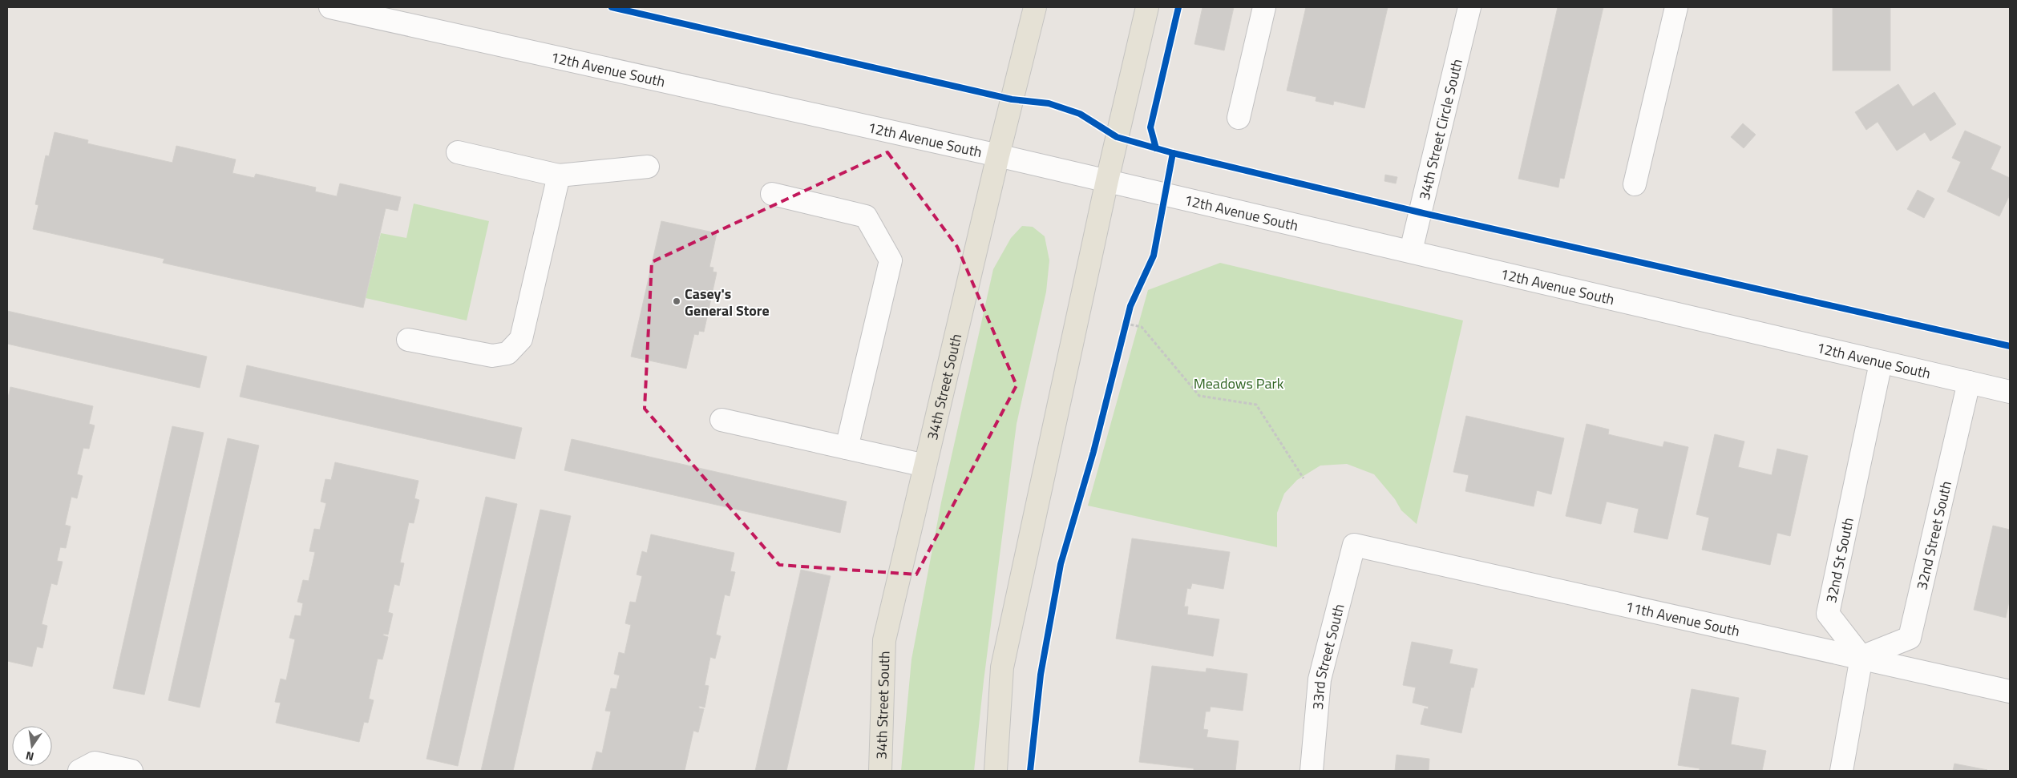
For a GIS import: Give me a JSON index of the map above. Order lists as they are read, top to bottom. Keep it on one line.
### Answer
{"streets":{"main road":["34th Street South"],"street":["12th Avenue South","34th Street Circle South","32nd Street South","32nd St South","11th Avenue South","33rd Street South"]},"crossings":[["12th Avenue South","34th Street Circle South"],["12th Avenue South","34th Street South"],["12th Avenue South","32nd Street South"],["12th Avenue South","32nd St South"],["32nd Street South","32nd St South"],["32nd Street South","11th Avenue South"],["32nd St South","11th Avenue South"],["11th Avenue South","33rd Street South"]],"parks":["Meadows Park"],"places":["Casey's General Store"],"north":"bottom"}
